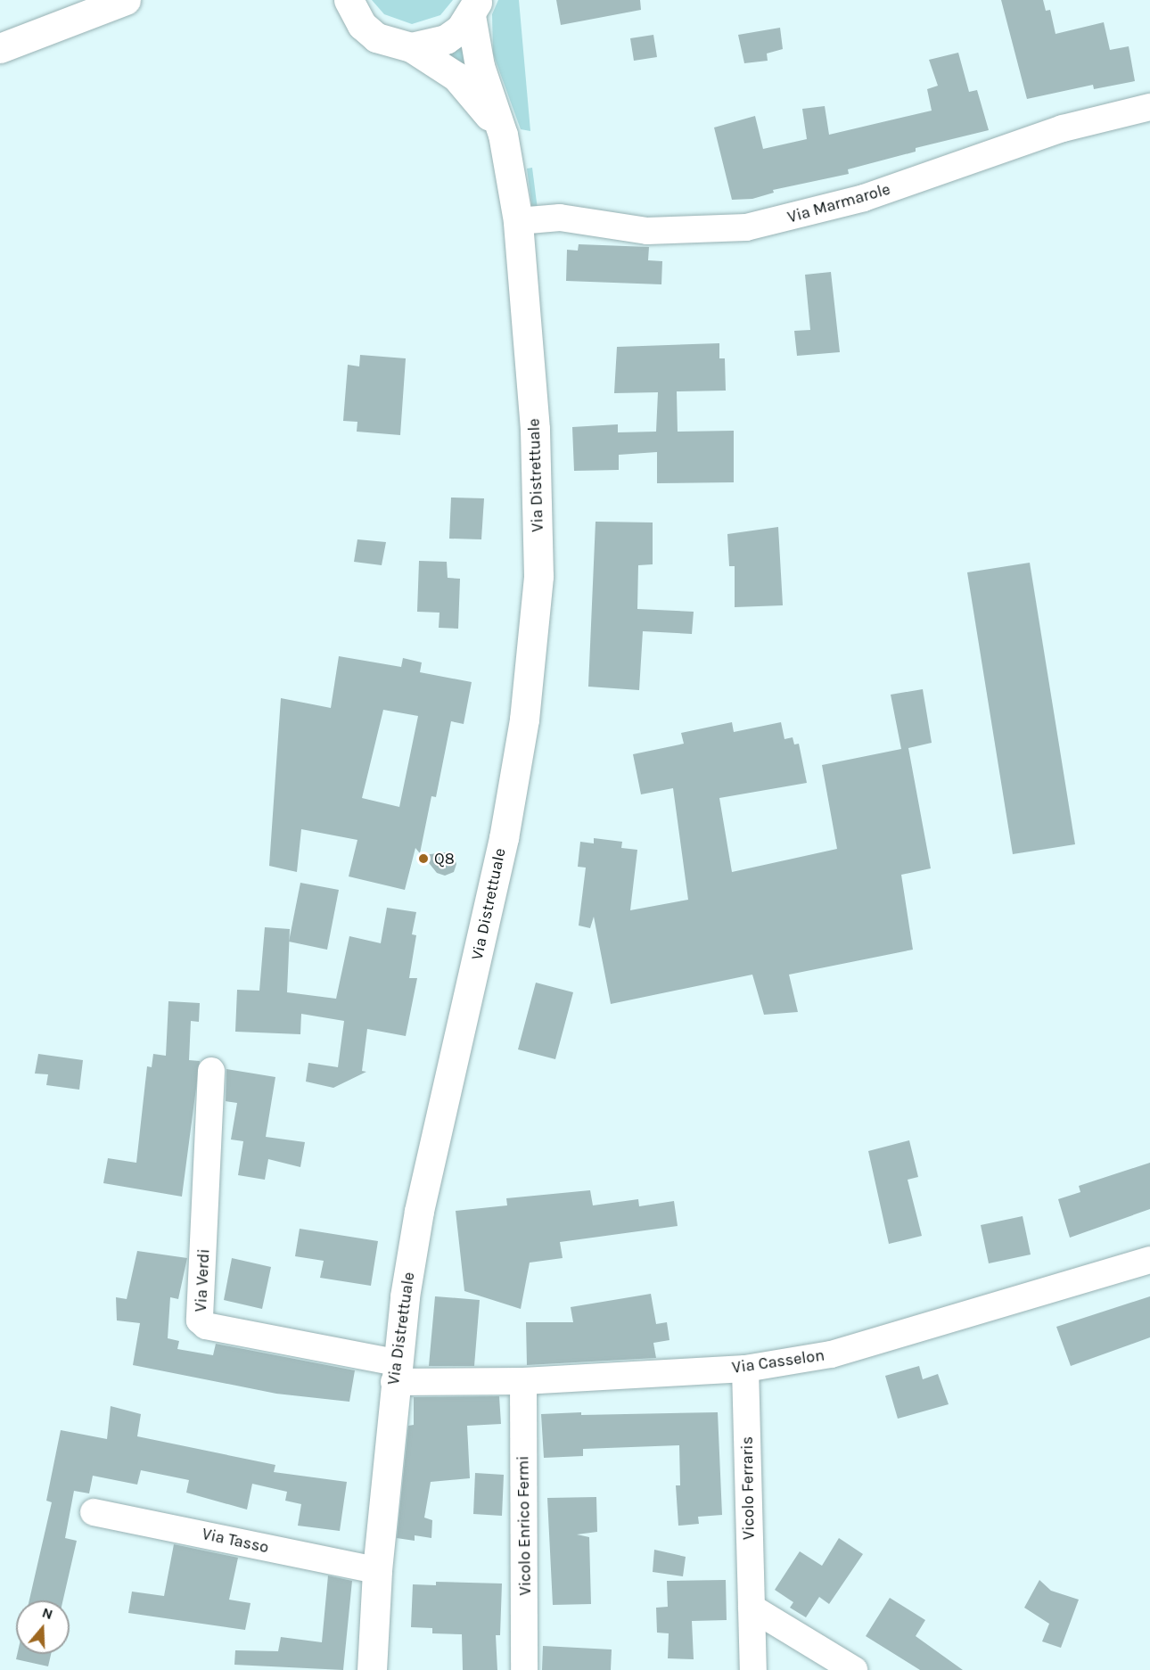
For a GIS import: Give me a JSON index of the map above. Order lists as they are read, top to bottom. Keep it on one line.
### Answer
{"streets":{"main road":["Via Distrettuale"],"street":["Via Marmarole","Via Verdi","Via Casselon","Vicolo Ferraris","Vicolo Enrico Fermi","Via Tasso"]},"crossings":[["Via Marmarole","Via Distrettuale"],["Via Distrettuale","Via Verdi"],["Via Distrettuale","Via Casselon"],["Via Distrettuale","Via Tasso"],["Via Verdi","Via Casselon"],["Via Casselon","Vicolo Ferraris"],["Via Casselon","Vicolo Enrico Fermi"]],"places":["Q8"],"north":"top"}
